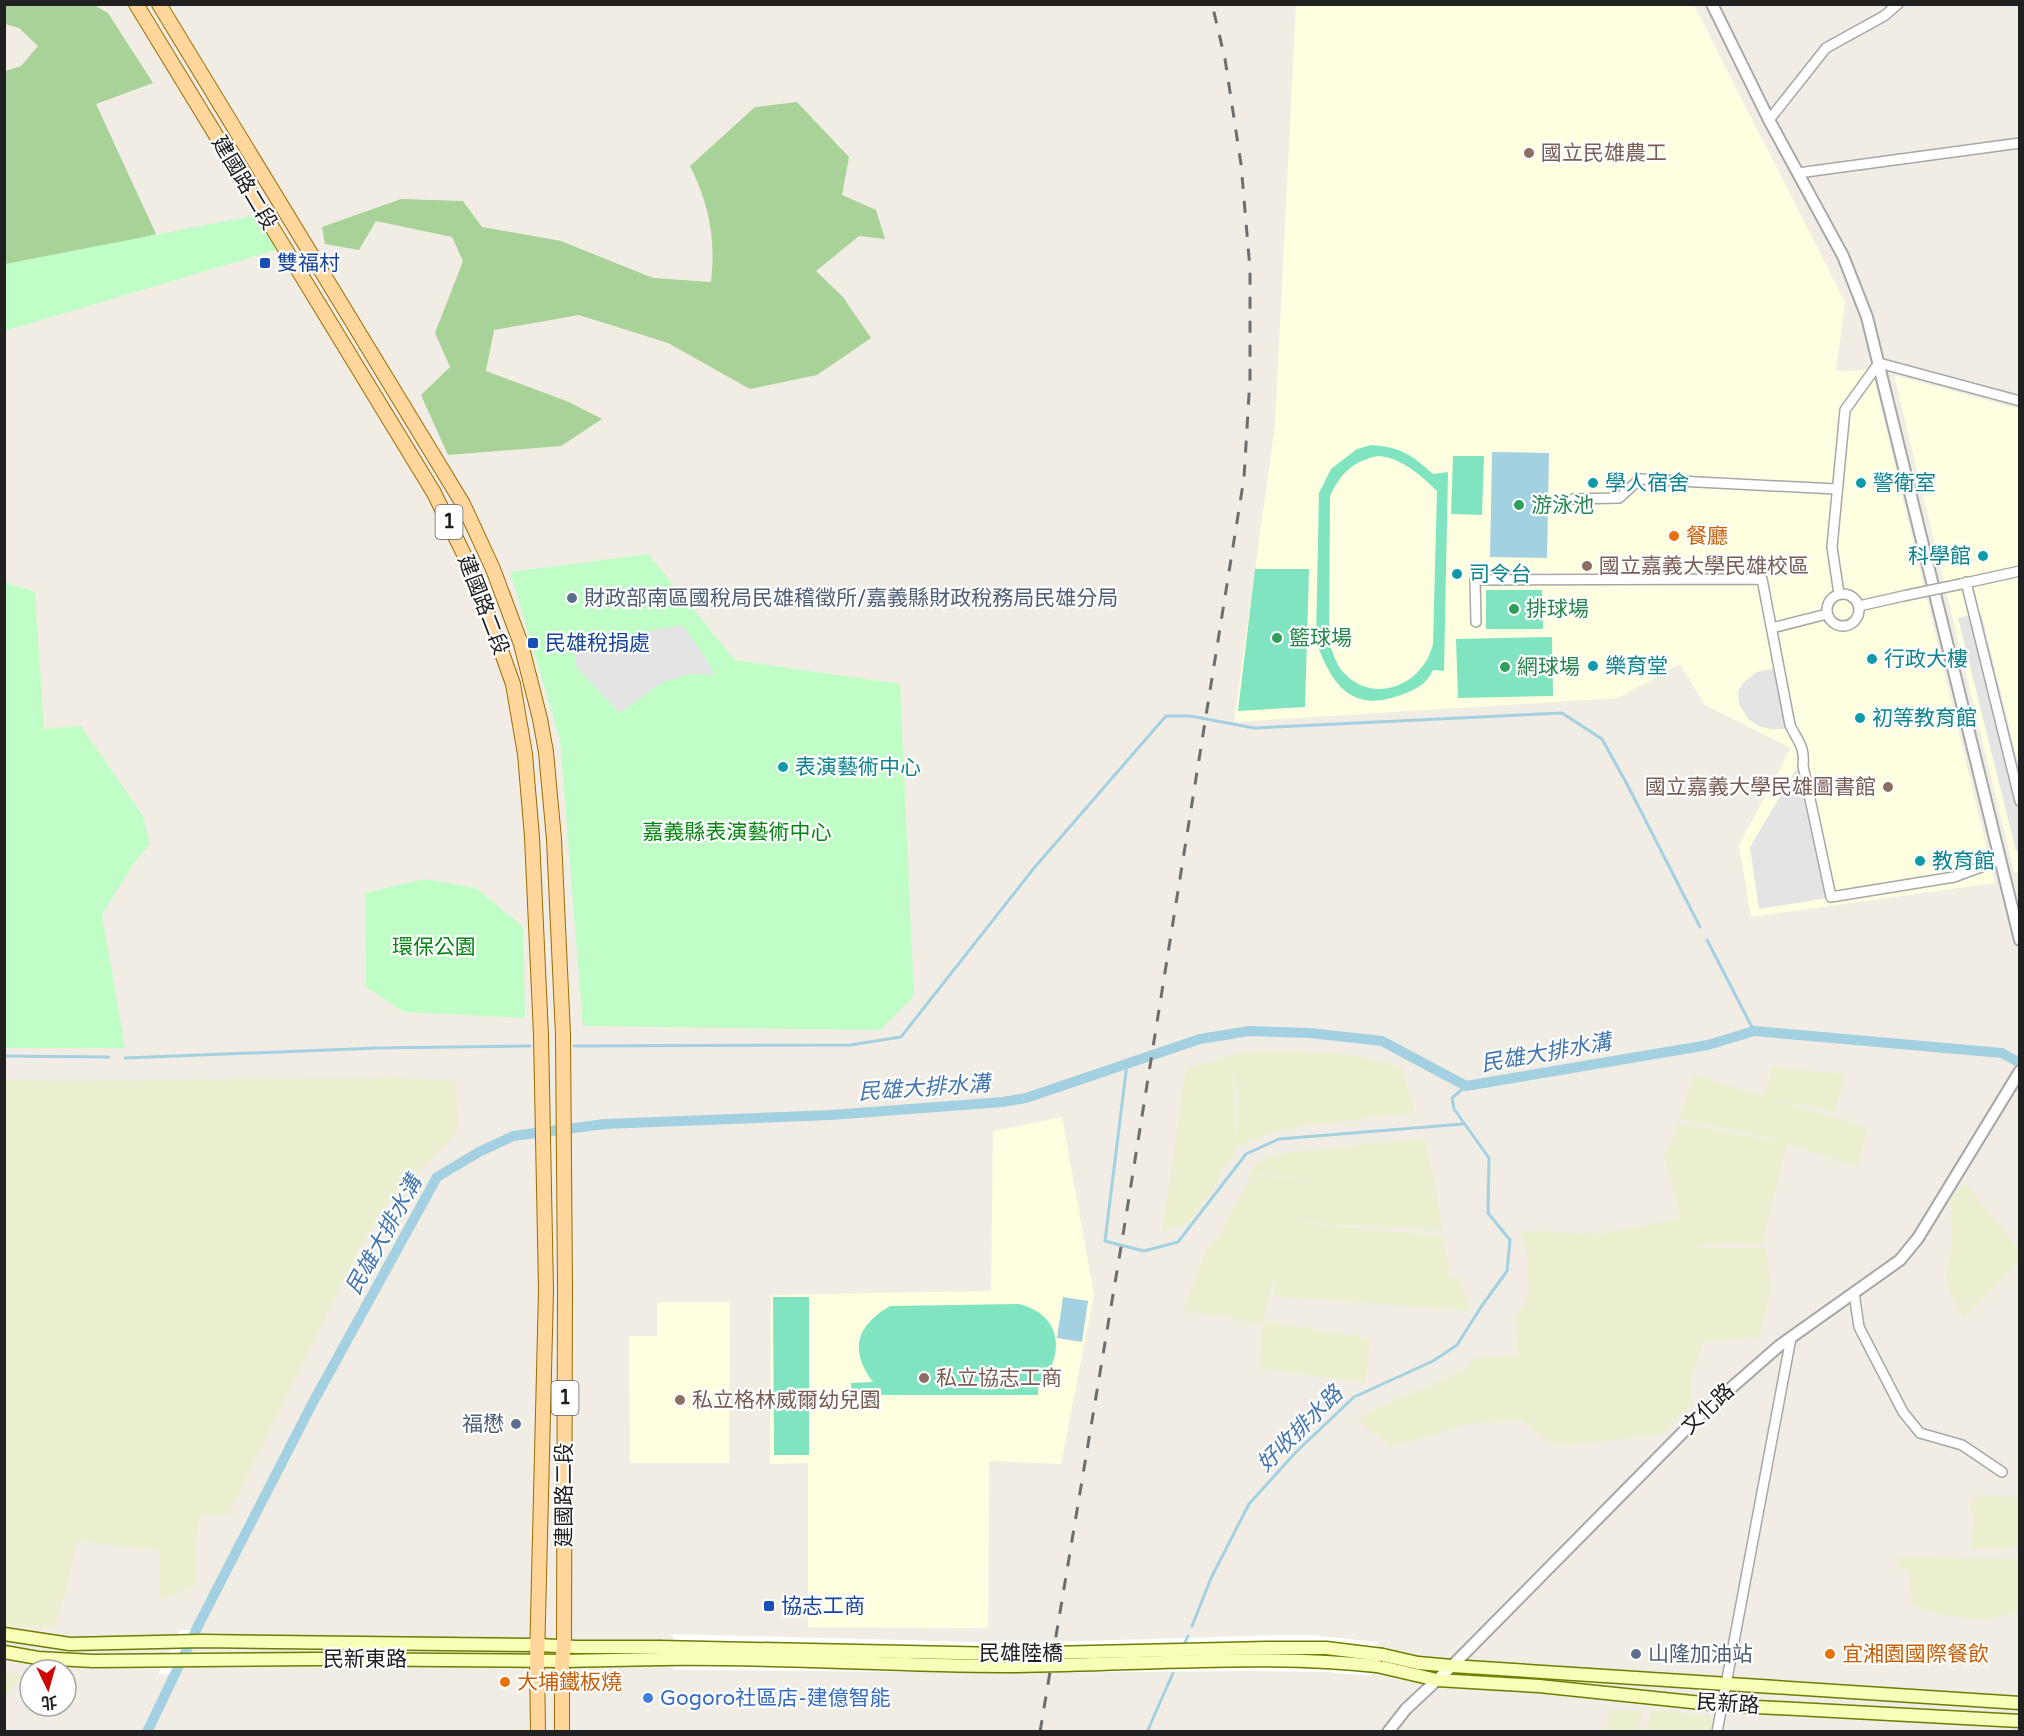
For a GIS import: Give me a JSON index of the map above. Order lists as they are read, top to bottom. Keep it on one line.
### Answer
{"streets":{"main road":["建國路二段","1","民雄陸橋","民新東路","民新路"],"street":["文化路"]},"crossings":[["建國路二段","民新東路"],["文化路","民新路"],["民雄陸橋","民新東路"],["民雄陸橋","民新路"]],"water":["民雄大排水溝","好收排水路"],"parks":["嘉義縣表演藝術中心","環保公園"],"places":{"other":["國立民雄農工","學人宿舍","警衛室","游泳池","餐廳","科學館","國立嘉義大學民雄校區","司令台","財政部南區國稅局民雄稽徵所/嘉義縣財政稅務局民雄分局","排球場","籃球場","行政大樓","樂育堂","網球場","初等教育館","表演藝術中心","國立嘉義大學民雄圖書館","教育館","私立協志工商","私立格林威爾幼兒園","福懋","山隆加油站","宜湘園國際餐飲","大埔鐵板燒","Gogoro社區店-建億智能"],"transit":["雙福村","民雄稅捐處","協志工商"]},"north":"bottom"}
